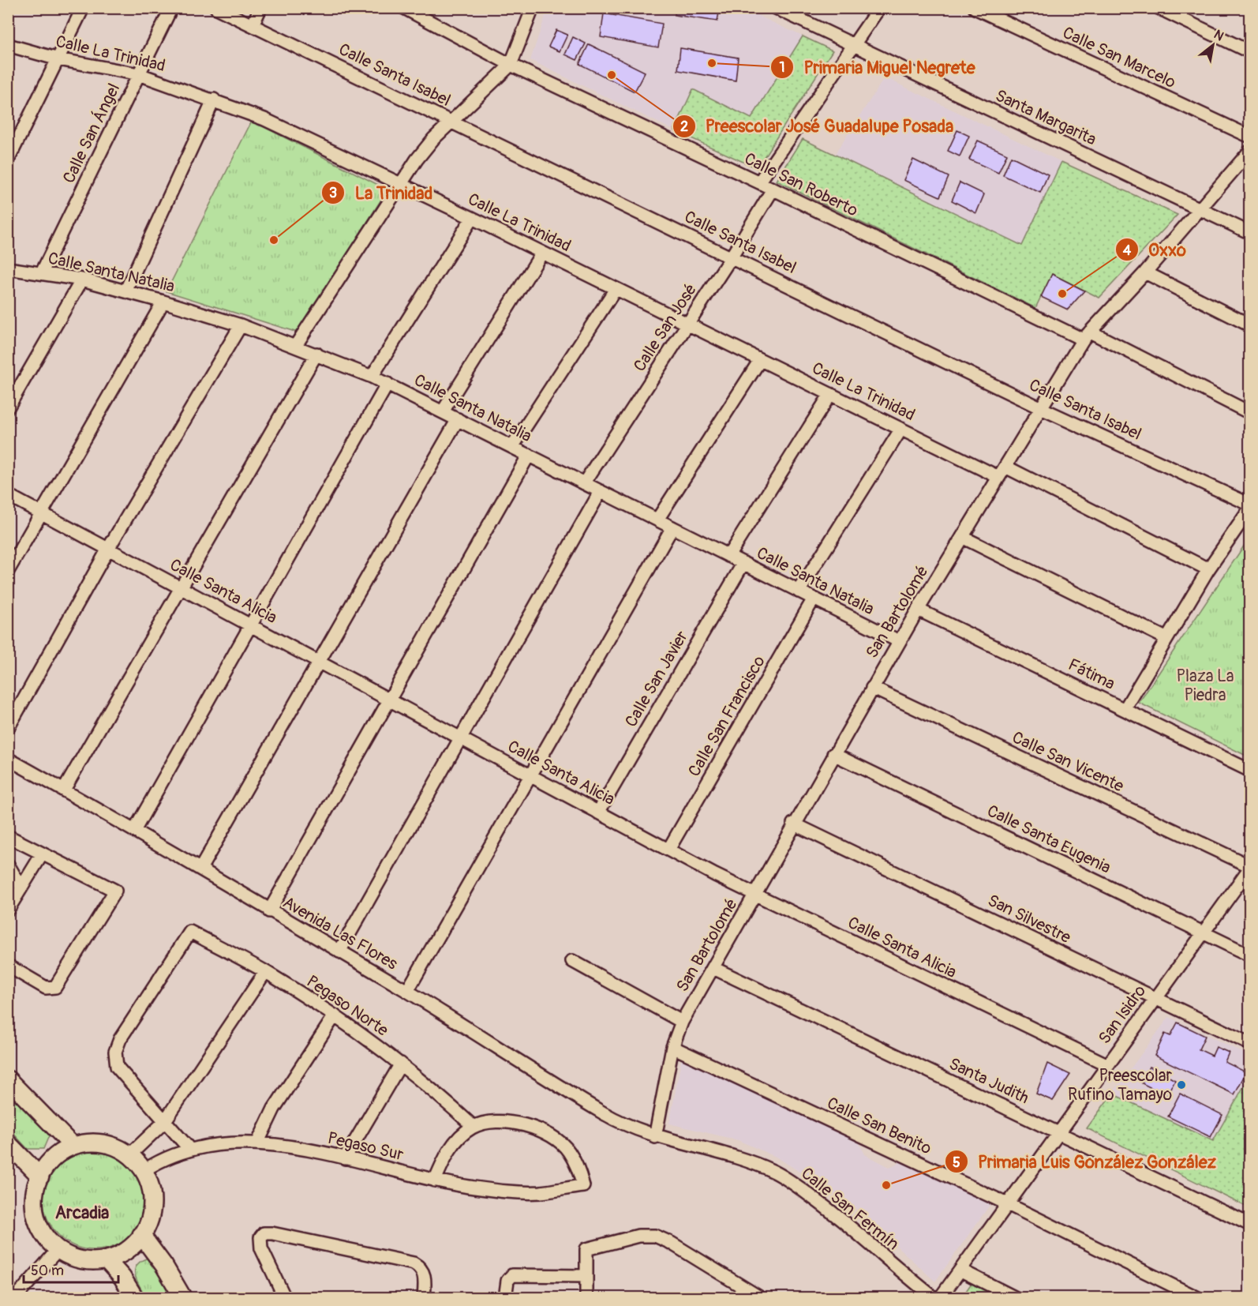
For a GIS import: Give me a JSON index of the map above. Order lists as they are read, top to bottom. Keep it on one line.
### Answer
{"streets":{"street":["Calle La Trinidad","Calle San Marcelo","Calle Santa Isabel","Santa Margarita","Calle San Ángel","Calle San Roberto","Calle Santa Natalia","Calle San José","Calle Santa Alicia","San Bartolomé","Fátima","Calle San Javier","Calle San Francisco","Calle San Vicente","Calle Santa Eugenia","San Silvestre","Avenida Las Flores","Pegaso Norte","San Isidro","Santa Judith","Calle San Benito","Pegaso Sur","Calle San Fermín"]},"crossings":[["Calle La Trinidad","Calle San Ángel"],["Calle La Trinidad","Calle San José"],["Calle La Trinidad","San Bartolomé"],["Calle Santa Isabel","Calle San José"],["Calle Santa Isabel","San Bartolomé"],["Santa Margarita","San Bartolomé"],["Calle San Ángel","Calle Santa Natalia"],["Calle San Roberto","Calle San José"],["Calle San Roberto","San Bartolomé"],["Calle Santa Natalia","Calle San José"],["Calle Santa Natalia","San Bartolomé"],["Calle Santa Natalia","Calle San Javier"],["Calle Santa Natalia","Calle San Francisco"],["Calle Santa Alicia","San Bartolomé"],["Calle Santa Alicia","Calle San Javier"],["Calle Santa Alicia","Calle San Francisco"],["Calle Santa Alicia","San Isidro"],["San Bartolomé","Fátima"],["San Bartolomé","Calle San Vicente"],["San Bartolomé","Calle Santa Eugenia"],["San Bartolomé","San Silvestre"],["San Bartolomé","Avenida Las Flores"],["San Bartolomé","Santa Judith"],["San Bartolomé","Calle San Benito"],["San Bartolomé","Calle San Fermín"],["Calle San Vicente","San Isidro"],["Calle Santa Eugenia","San Isidro"],["San Silvestre","San Isidro"],["Avenida Las Flores","Calle San Fermín"],["Pegaso Norte","Pegaso Sur"],["San Isidro","Santa Judith"],["San Isidro","Calle San Benito"]],"districts":["Arcadia"],"parks":["Plaza La Piedra"],"places":["Primaria Miguel Negrete","Preescolar José Guadalupe Posada","La Trinidad","Oxxo","Preescolar Rufino Tamayo","Primaria Luis González González"],"scale_bar":"50 m","north":"top right"}
